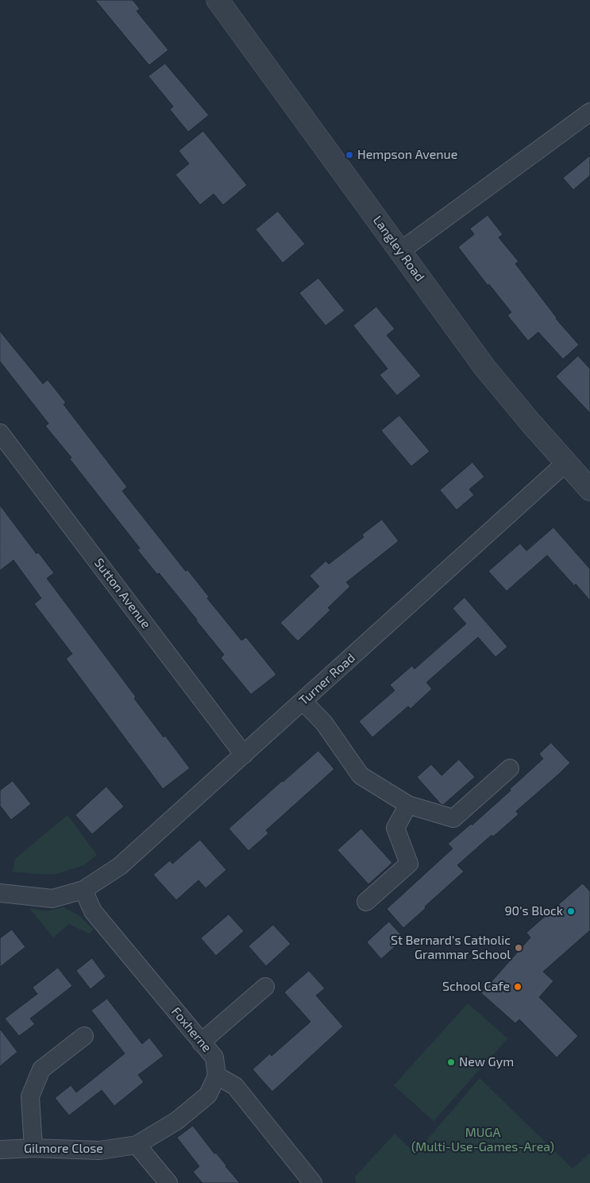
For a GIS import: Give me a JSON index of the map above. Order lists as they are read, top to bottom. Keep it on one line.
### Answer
{"streets":{"street":["Langley Road","Sutton Avenue","Turner Road","Foxherne","Gilmore Close"]},"crossings":[["Langley Road","Turner Road"],["Sutton Avenue","Turner Road"],["Turner Road","Foxherne"],["Foxherne","Gilmore Close"]],"parks":["MUGA (Multi-Use-Games-Area)"],"places":["Hempson Avenue","90's Block","St Bernard's Catholic Grammar School","School Cafe","New Gym"]}
